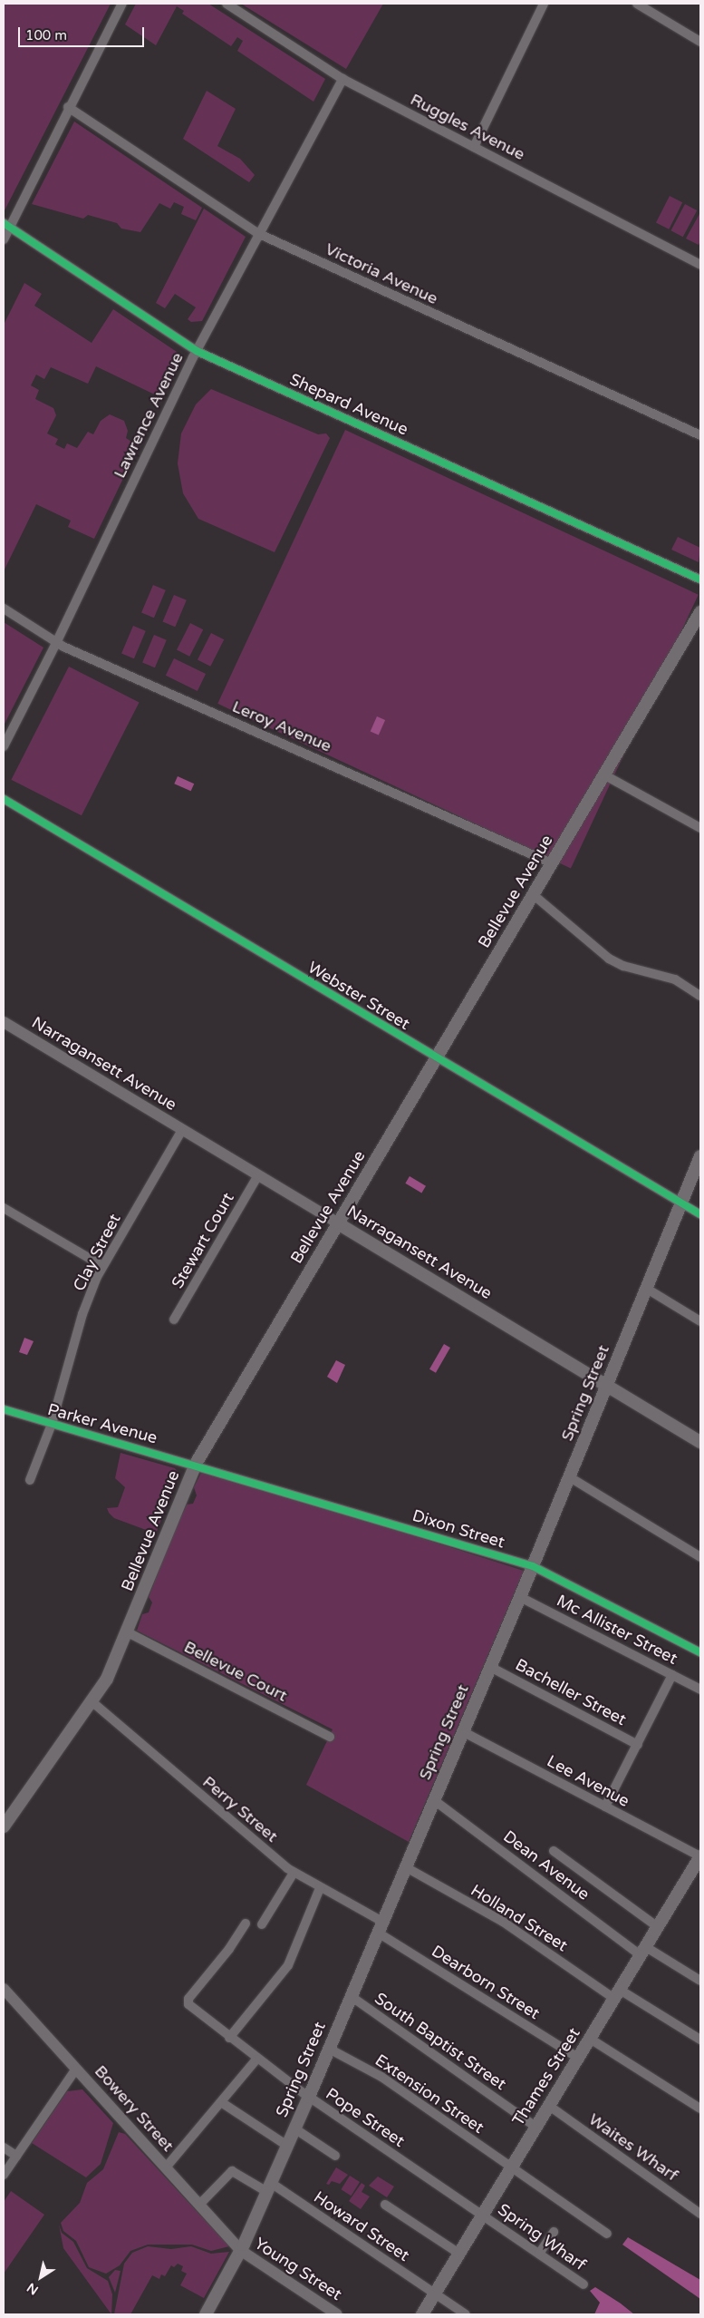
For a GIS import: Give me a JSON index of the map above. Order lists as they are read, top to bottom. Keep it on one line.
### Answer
{"streets":{"main road":["Bellevue Avenue","Narragansett Avenue","Spring Street","Thames Street"],"street":["Ruggles Avenue","Victoria Avenue","Shepard Avenue","Lawrence Avenue","Leroy Avenue","Webster Street","Stewart Court","Clay Street","Parker Avenue","Dixon Street","Mc Allister Street","Bellevue Court","Bacheller Street","Lee Avenue","Perry Street","Dean Avenue","Holland Street","Dearborn Street","South Baptist Street","Extension Street","Bowery Street","Pope Street","Waites Wharf","Howard Street","Spring Wharf","Young Street"]},"crossings":[["Ruggles Avenue","Lawrence Avenue"],["Victoria Avenue","Lawrence Avenue"],["Shepard Avenue","Lawrence Avenue"],["Lawrence Avenue","Leroy Avenue"],["Leroy Avenue","Bellevue Avenue"],["Bellevue Avenue","Webster Street"],["Bellevue Avenue","Narragansett Avenue"],["Bellevue Avenue","Parker Avenue"],["Bellevue Avenue","Dixon Street"],["Bellevue Avenue","Bellevue Court"],["Bellevue Avenue","Perry Street"],["Webster Street","Spring Street"],["Narragansett Avenue","Stewart Court"],["Narragansett Avenue","Clay Street"],["Narragansett Avenue","Spring Street"],["Clay Street","Parker Avenue"],["Spring Street","Dixon Street"],["Spring Street","Mc Allister Street"],["Spring Street","Bacheller Street"],["Spring Street","Lee Avenue"],["Spring Street","Perry Street"],["Spring Street","Dean Avenue"],["Spring Street","Holland Street"],["Spring Street","Dearborn Street"],["Spring Street","South Baptist Street"],["Spring Street","Extension Street"],["Spring Street","Bowery Street"],["Spring Street","Pope Street"],["Spring Street","Howard Street"],["Spring Street","Young Street"],["Parker Avenue","Dixon Street"],["Lee Avenue","Thames Street"],["Perry Street","Dearborn Street"],["Dean Avenue","Thames Street"],["Holland Street","Thames Street"],["Dearborn Street","Thames Street"],["South Baptist Street","Thames Street"],["Thames Street","Extension Street"],["Thames Street","Pope Street"],["Thames Street","Waites Wharf"],["Thames Street","Howard Street"],["Thames Street","Spring Wharf"],["Bowery Street","Howard Street"],["Bowery Street","Young Street"],["Pope Street","Spring Wharf"]],"scale_bar":"100 m","north":"bottom left"}
